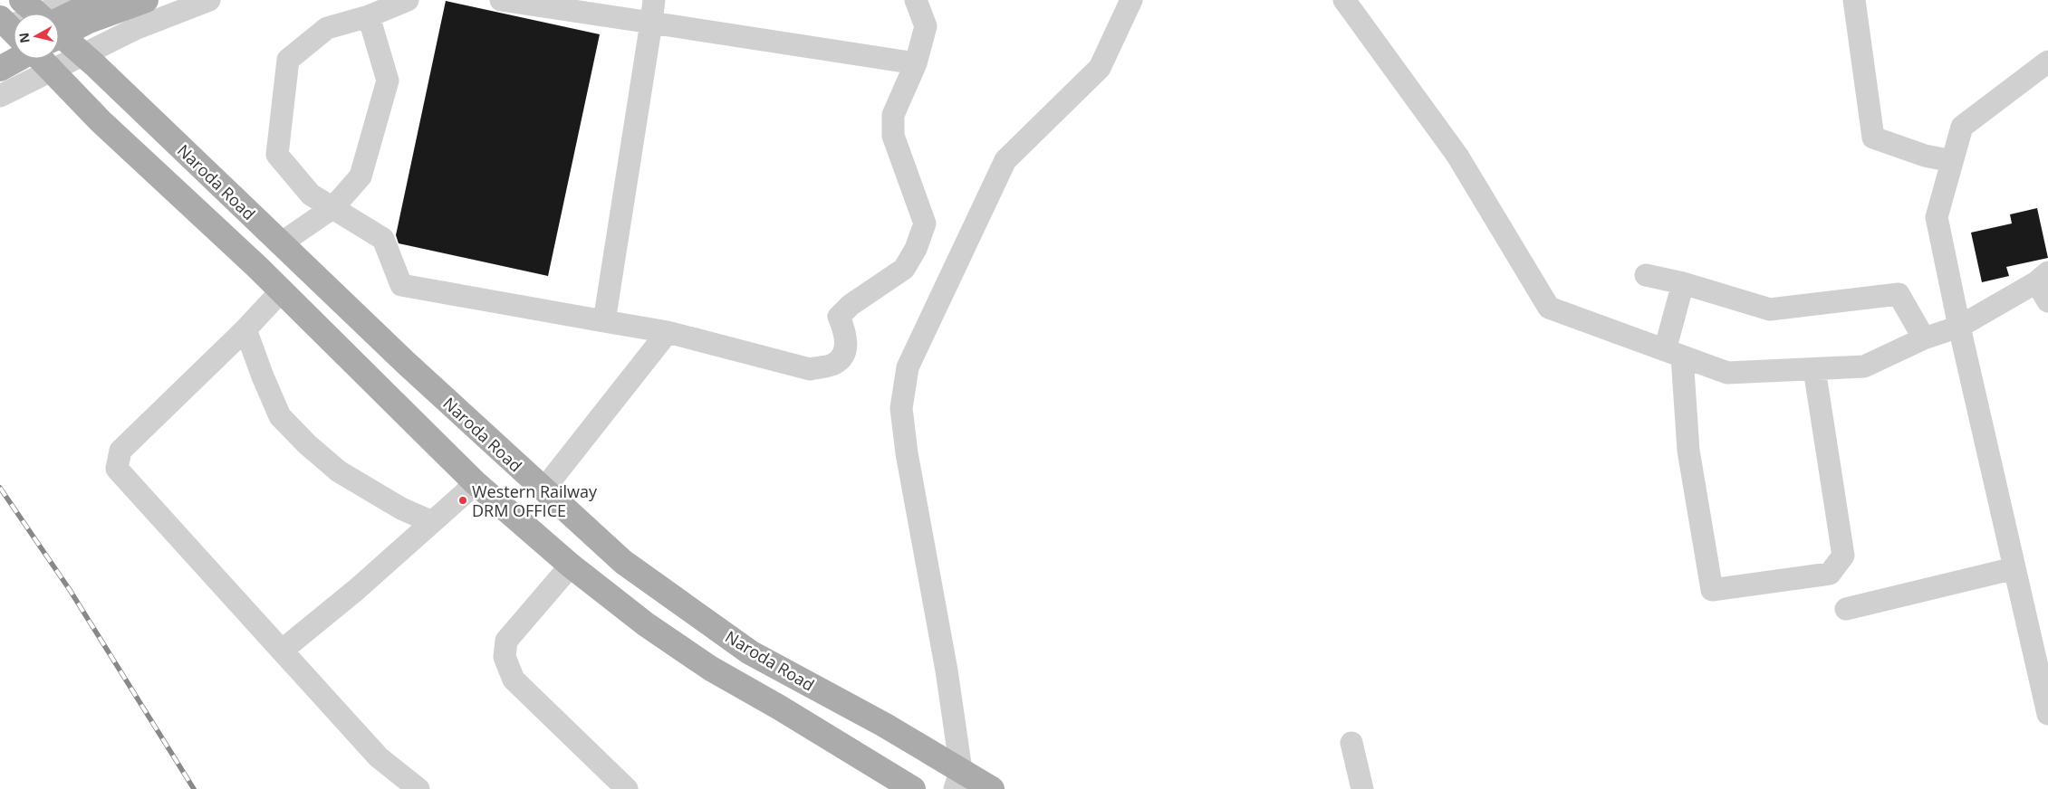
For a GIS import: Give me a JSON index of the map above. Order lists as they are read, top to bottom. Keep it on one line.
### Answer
{"streets":{"main road":["Naroda Road"]},"places":["Western Railway DRM OFFICE"],"north":"left"}
